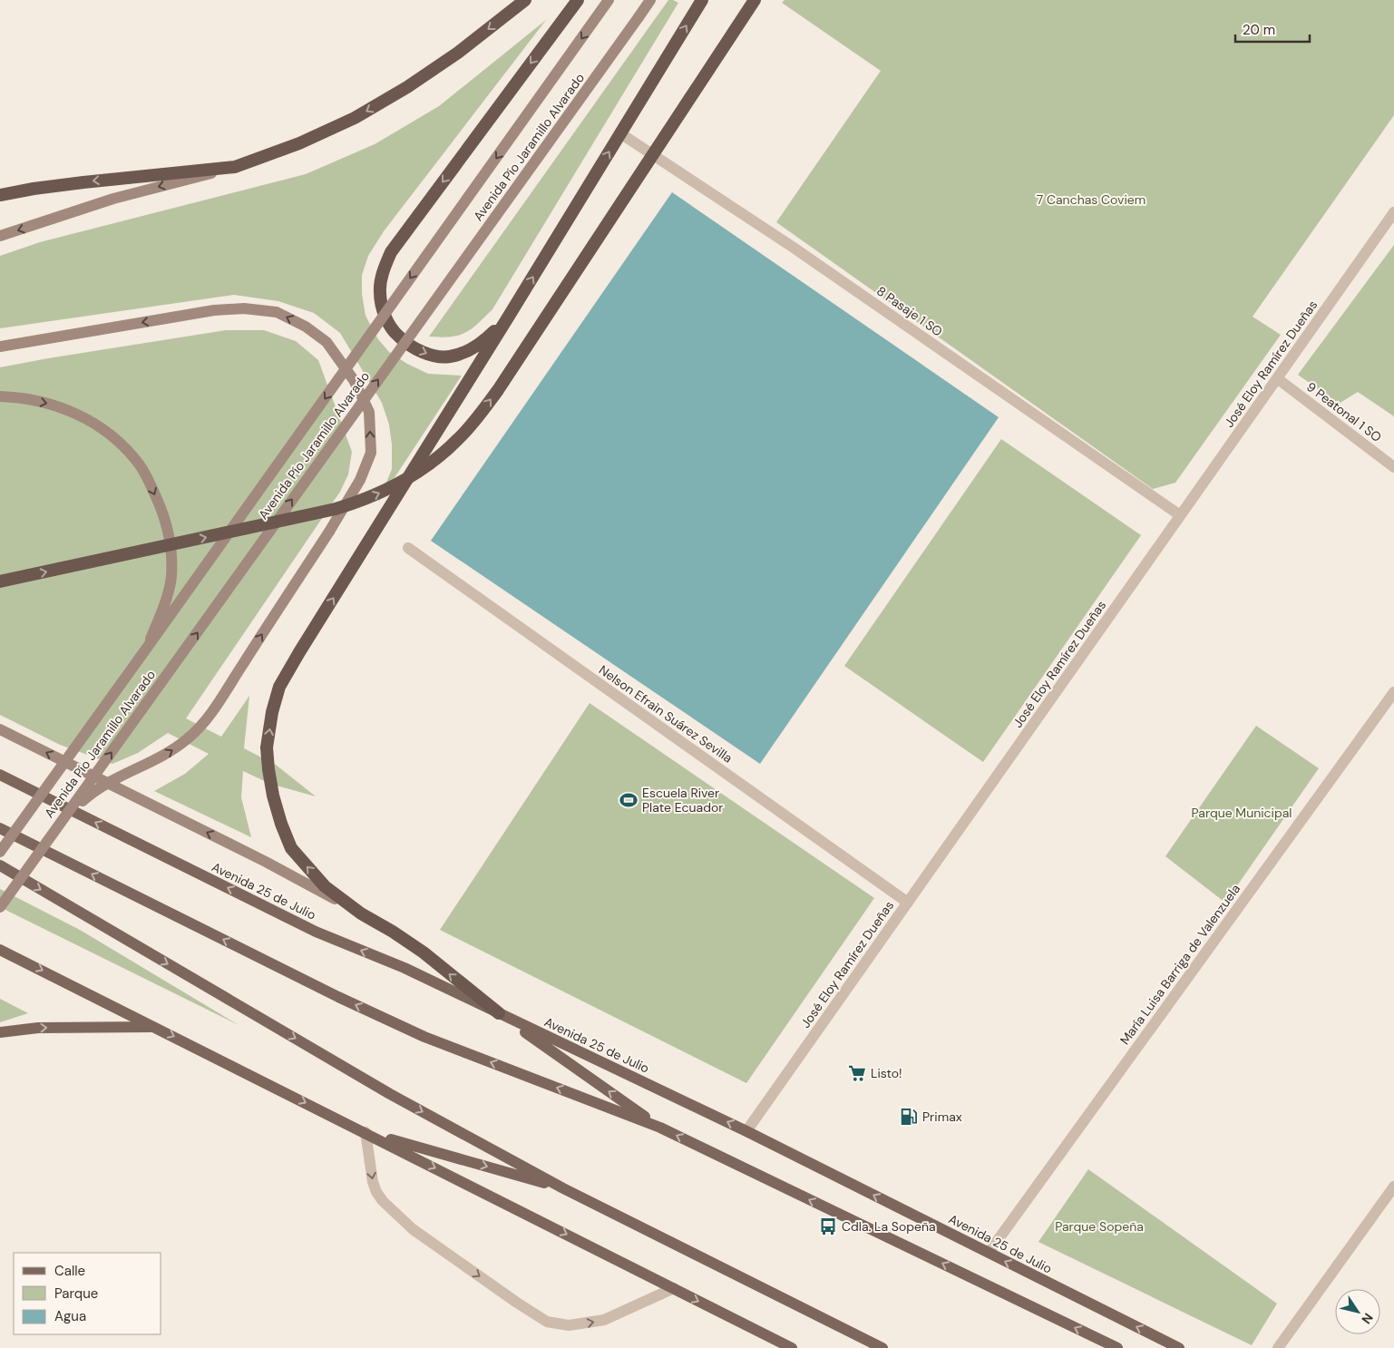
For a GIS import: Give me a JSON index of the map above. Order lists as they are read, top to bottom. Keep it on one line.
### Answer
{"streets":{"main road":["Avenida Pío Jaramillo Alvarado","Avenida 25 de Julio"],"street":["8 Pasaje 1 SO","José Eloy Ramírez Dueñas","9 Peatonal 1 SO","Nelson Efraìn Suárez Sevilla","María Luisa Barriga de Valenzuela"]},"crossings":[["8 Pasaje 1 SO","José Eloy Ramírez Dueñas"],["José Eloy Ramírez Dueñas","9 Peatonal 1 SO"],["José Eloy Ramírez Dueñas","Nelson Efraìn Suárez Sevilla"],["José Eloy Ramírez Dueñas","Avenida 25 de Julio"],["Avenida 25 de Julio","María Luisa Barriga de Valenzuela"]],"parks":["7 Canchas Coviem","Parque Municipal","Parque Sopeña"],"places":{"sports":["Escuela River Plate Ecuador"],"supermarket":["Listo!"],"fuel station":["Primax"],"bus stop":["Cdla. La Sopeña"]},"legend":["Calle","Parque","Agua"],"scale_bar":"20 m","north":"bottom right"}
